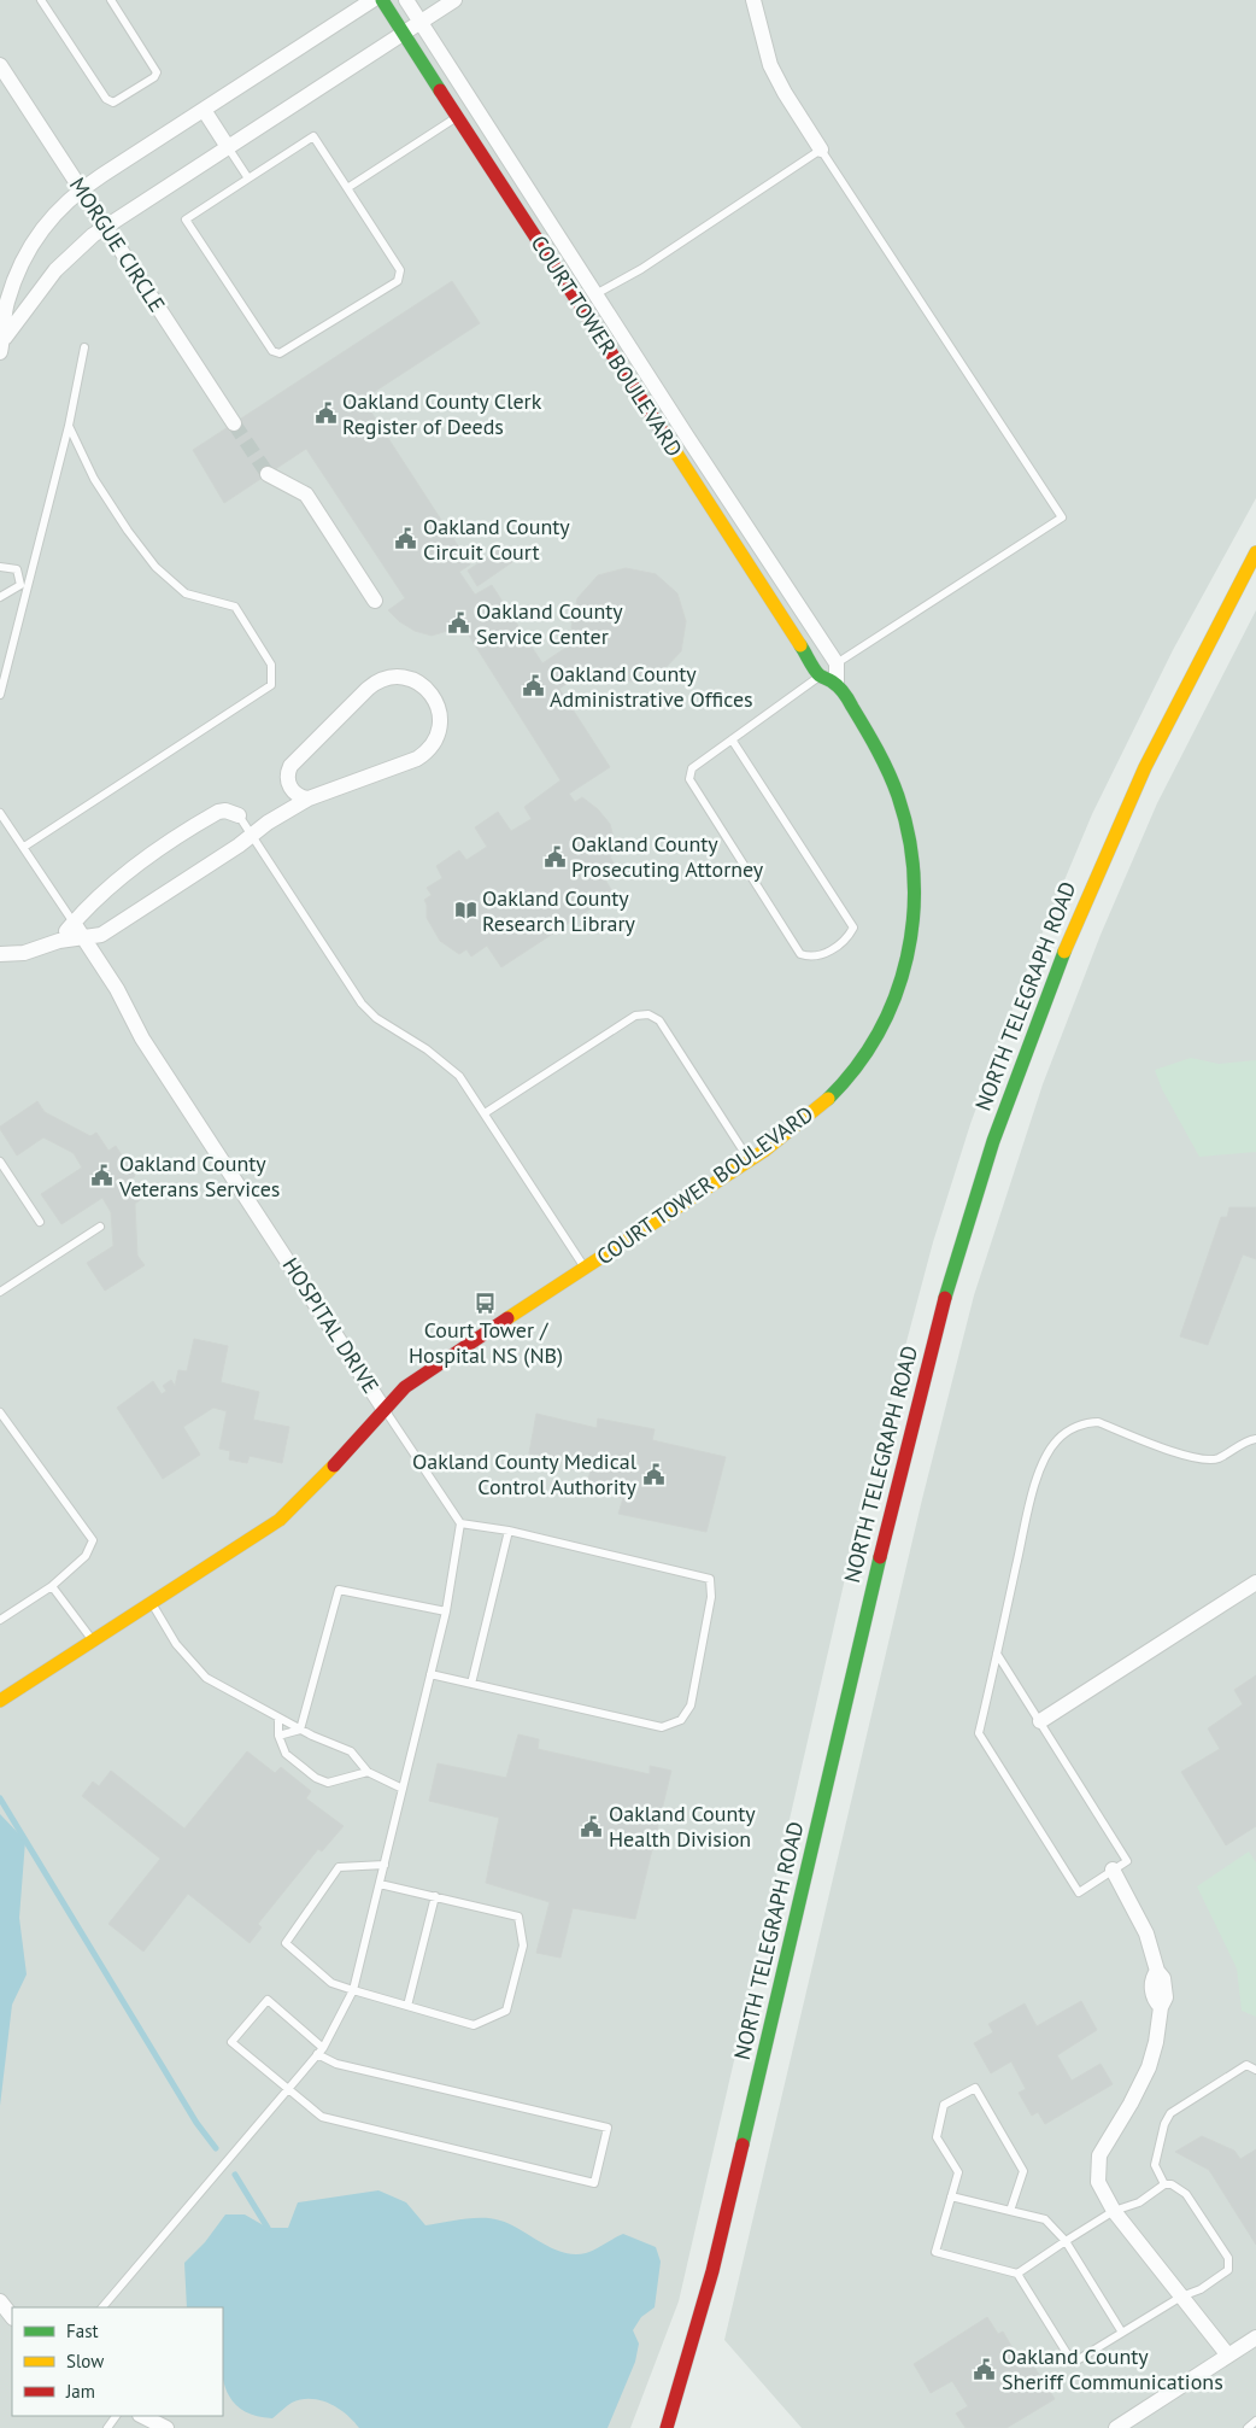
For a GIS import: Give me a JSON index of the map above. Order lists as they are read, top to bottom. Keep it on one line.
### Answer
{"streets":{"street":["MORGUE CIRCLE","COURT TOWER BOULEVARD","NORTH TELEGRAPH ROAD","HOSPITAL DRIVE"]},"crossings":[["COURT TOWER BOULEVARD","HOSPITAL DRIVE"]],"places":{"public building":["Oakland County Clerk Register of Deeds","Oakland County Circuit Court","Oakland County Service Center","Oakland County Administrative Offices","Oakland County Prosecuting Attorney","Oakland County Veterans Services","Oakland County Medical Control Authority","Oakland County Health Division","Oakland County Sheriff Communications"],"library":["Oakland County Research Library"],"bus stop":["Court Tower / Hospital NS (NB)"]},"legend":["Fast","Slow","Jam"]}
